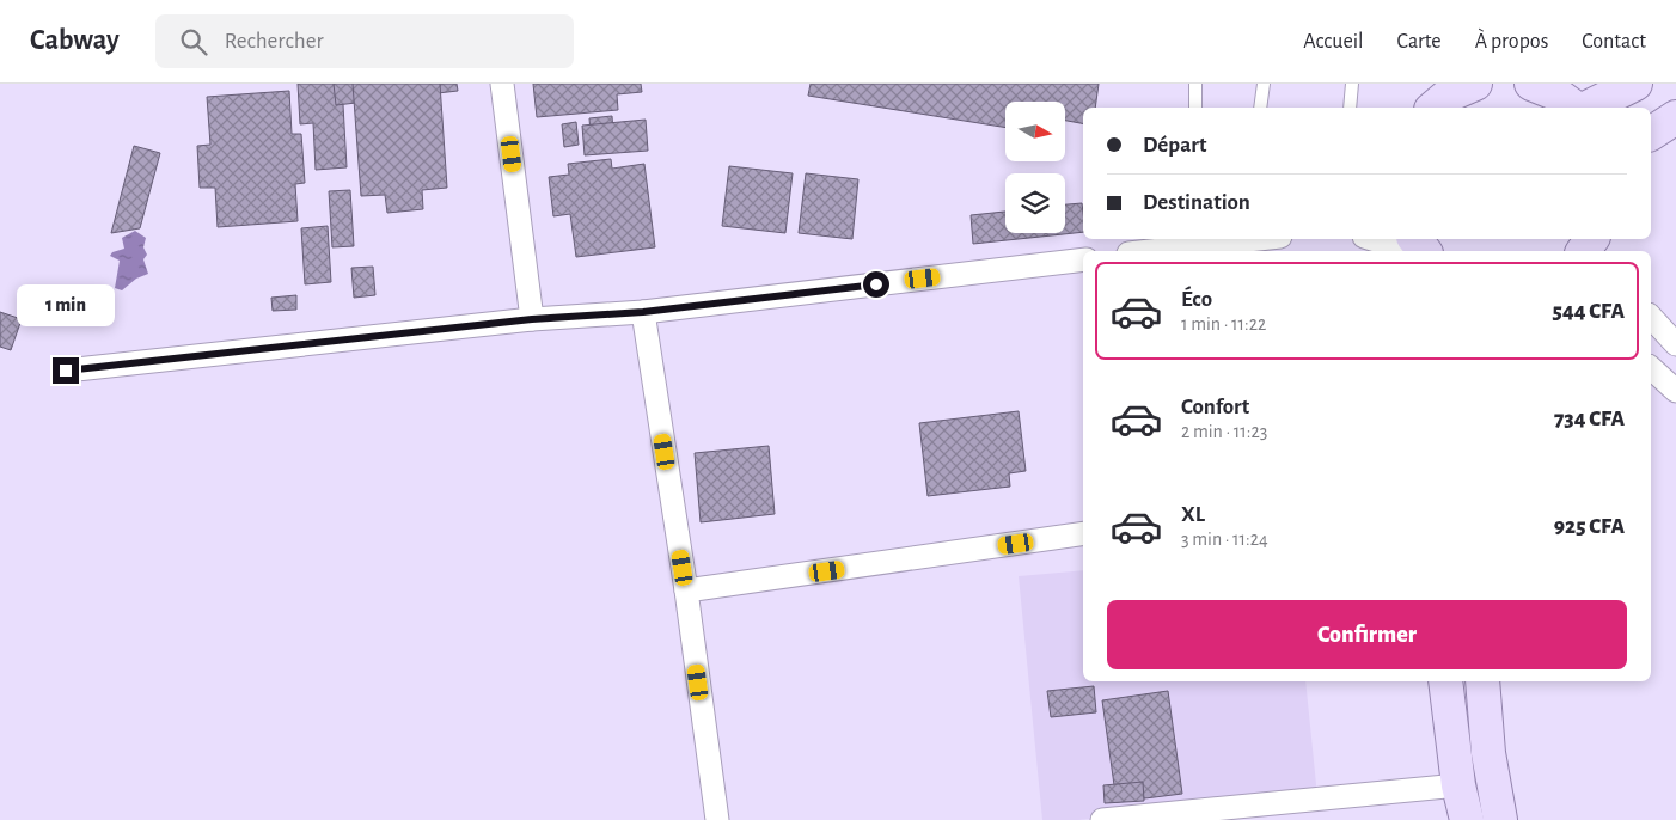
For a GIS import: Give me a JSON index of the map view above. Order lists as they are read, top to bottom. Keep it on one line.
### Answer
{"north":"right","page":{"header":"Cabway","search":"Rechercher","nav":["Accueil","Carte","À propos","Contact"],"banner":["Départ","Destination"],"list":[{"name":"Éco","note":"1 min · 11:22","value":"544 CFA"},{"name":"Confort","note":"2 min · 11:23","value":"734 CFA"},{"name":"XL","note":"3 min · 11:24","value":"925 CFA"}],"bubble":"1 min","buttons":"Confirmer"}}
